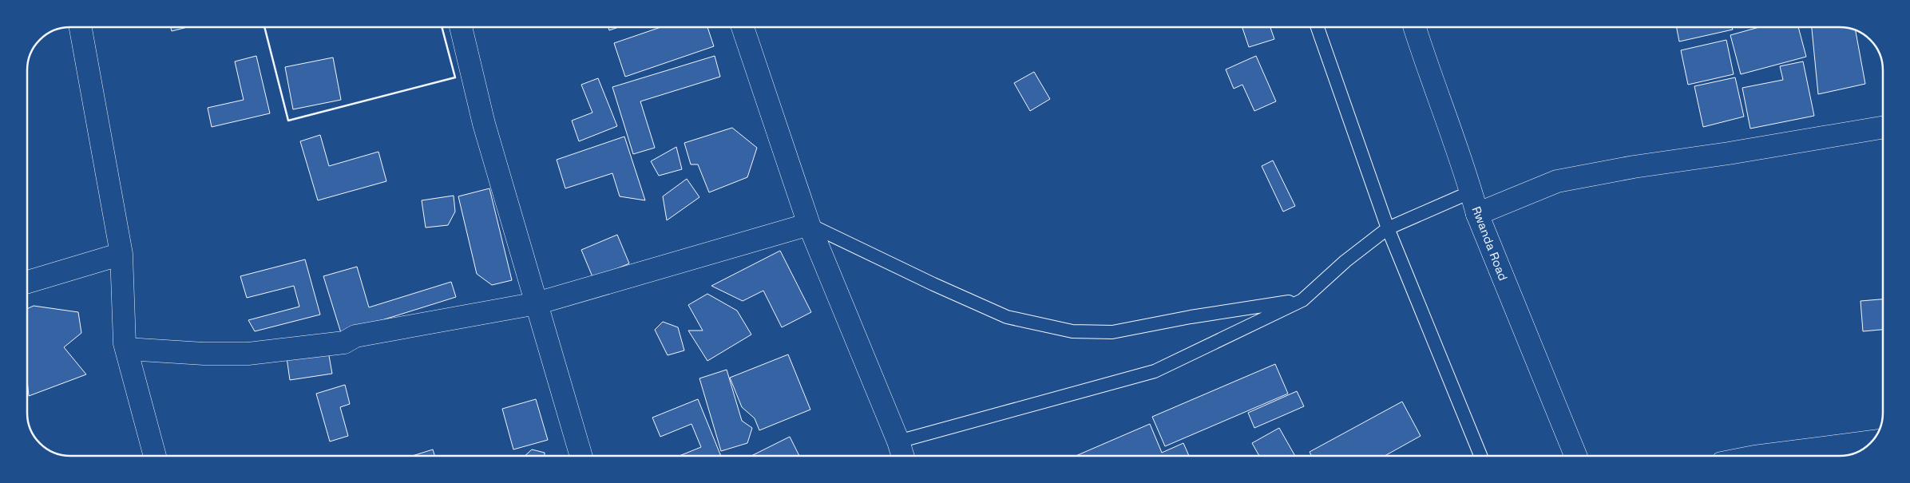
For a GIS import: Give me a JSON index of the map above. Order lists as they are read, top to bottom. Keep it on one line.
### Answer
{"streets":{"main road":["Rwanda Road"]}}
